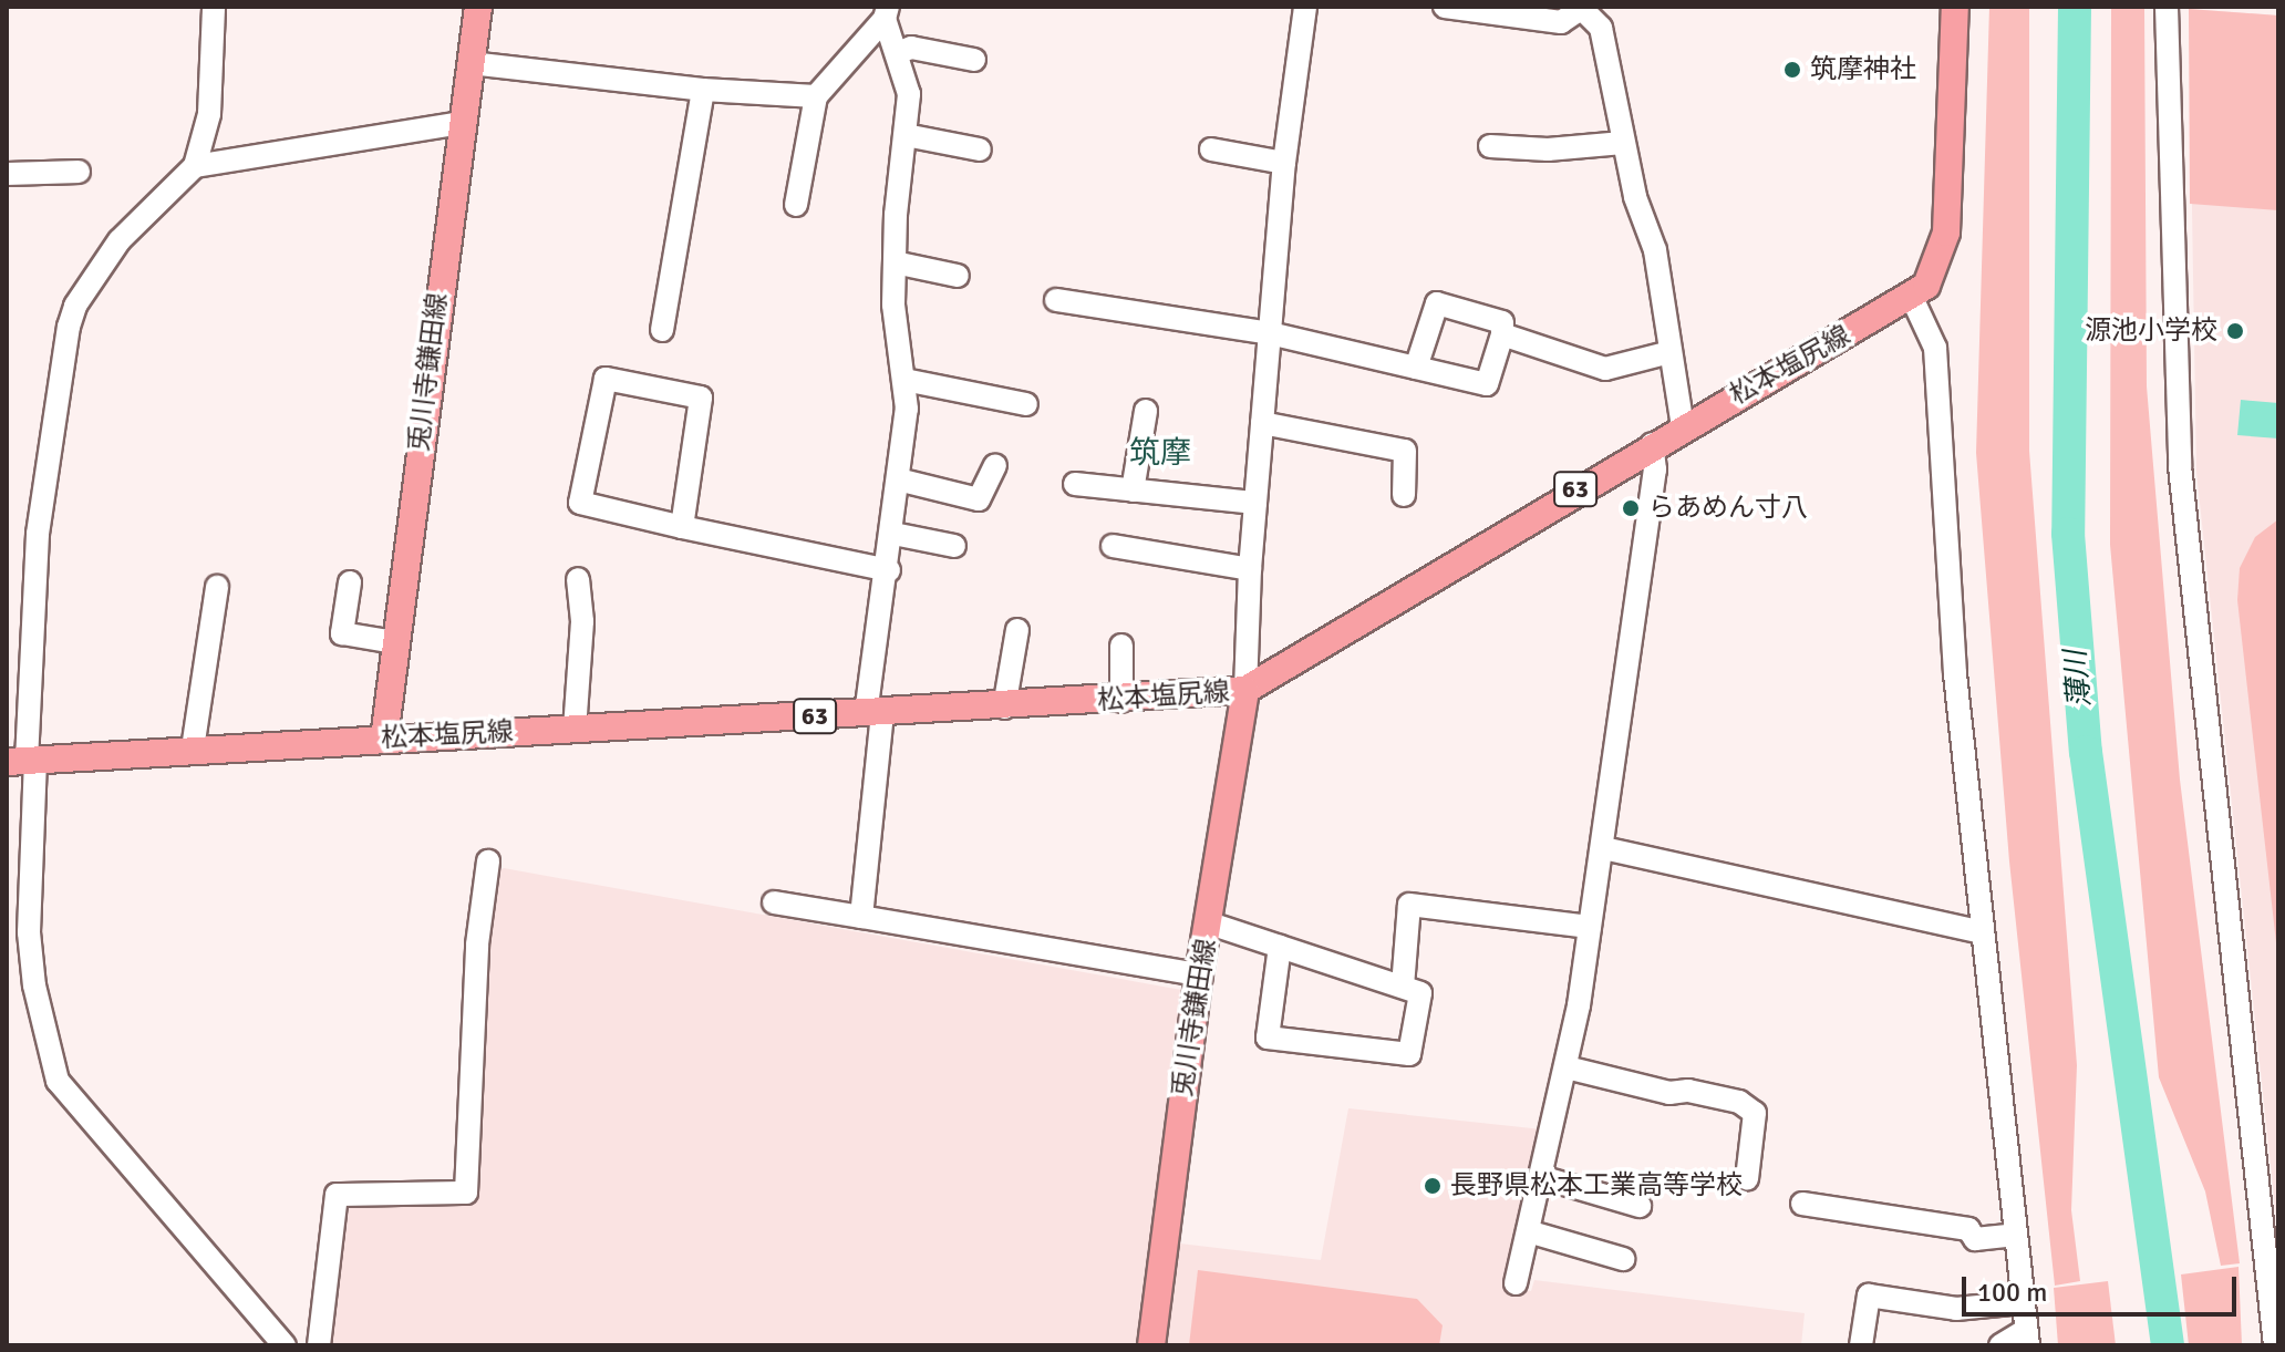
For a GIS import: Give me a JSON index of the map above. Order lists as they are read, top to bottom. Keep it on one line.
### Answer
{"streets":{"main road":["松本塩尻線","兎川寺鎌田線","63"]},"crossings":[["松本塩尻線","兎川寺鎌田線"]],"districts":["筑摩"],"water":["薄川"],"places":["筑摩神社","源池小学校","らあめん寸八","長野県松本工業高等学校"],"scale_bar":"100 m"}
